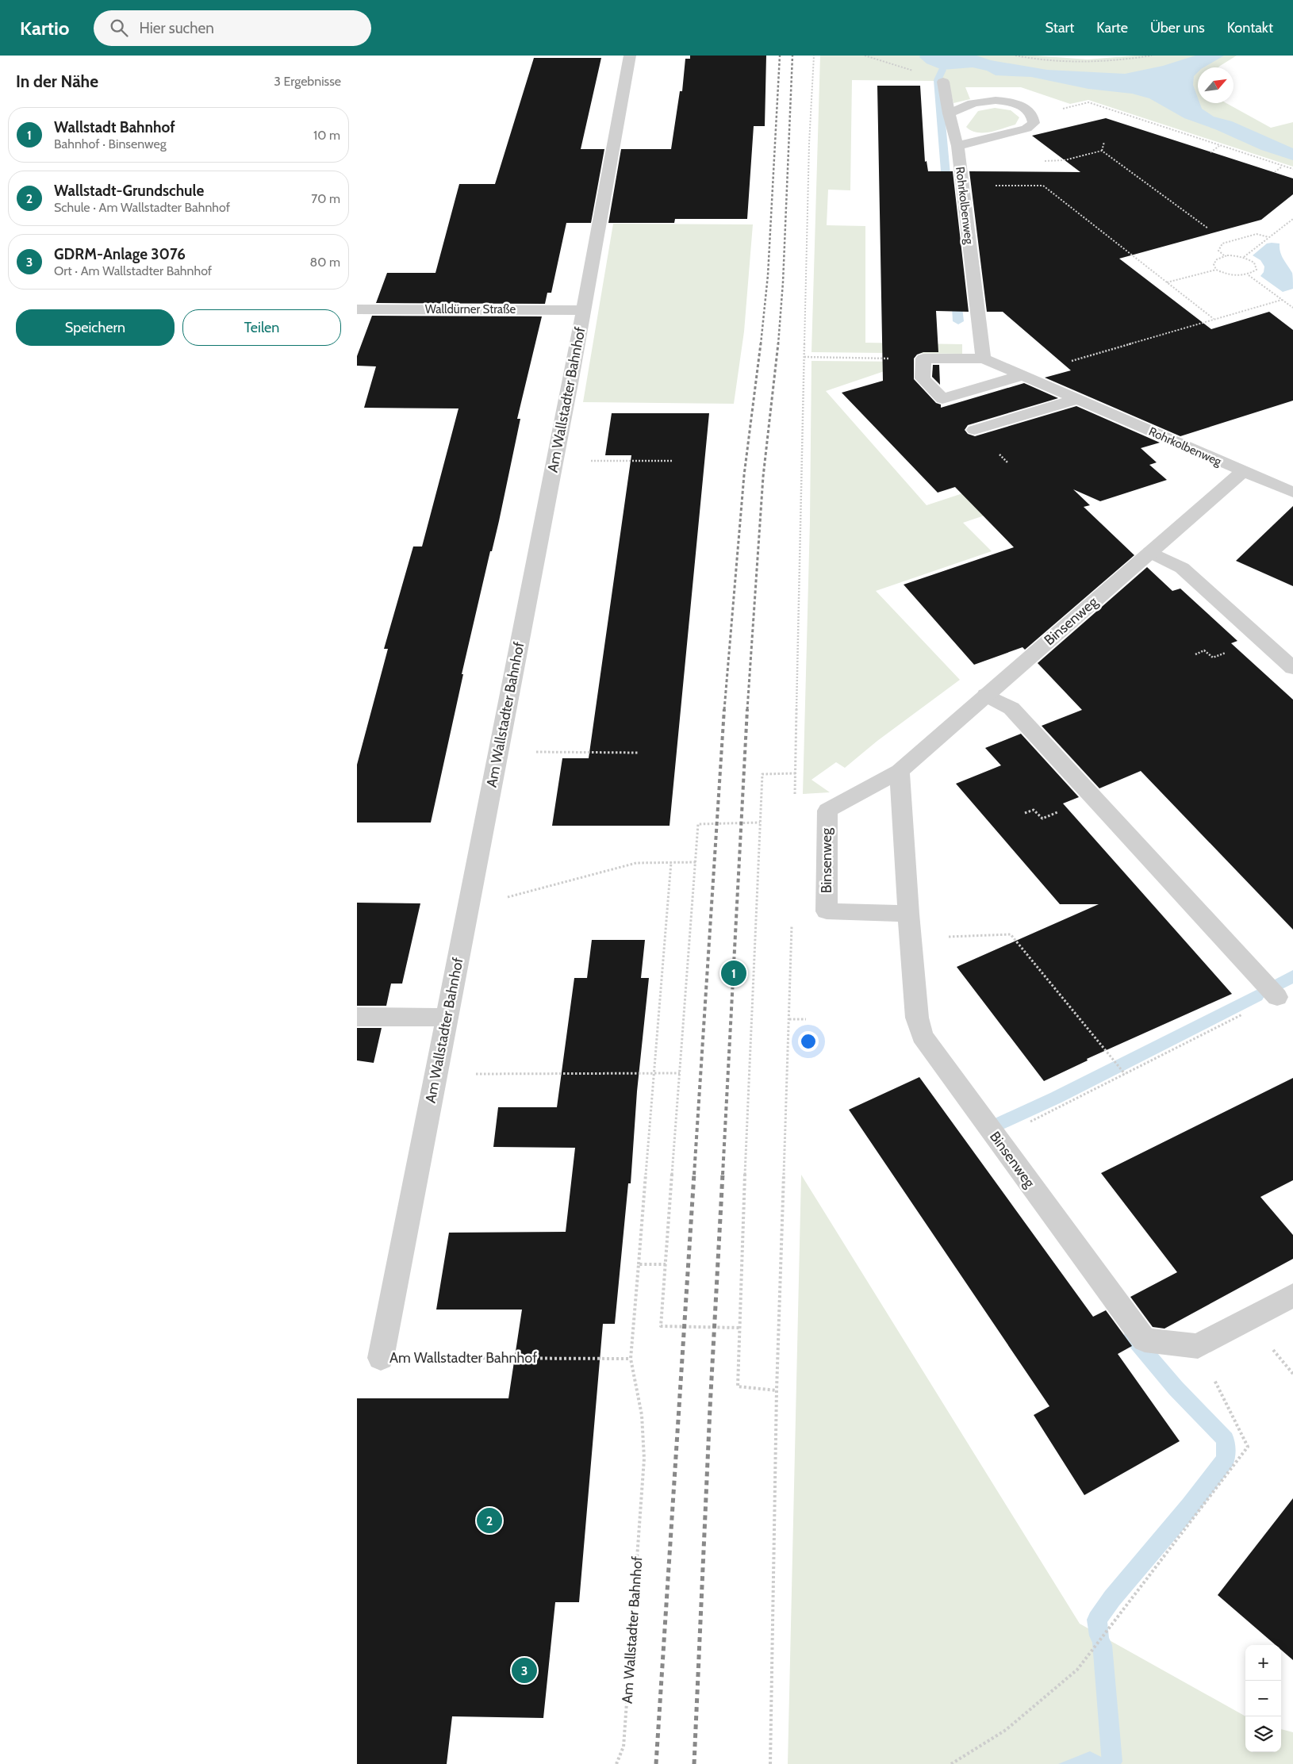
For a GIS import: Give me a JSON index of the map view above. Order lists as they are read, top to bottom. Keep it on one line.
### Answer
{"streets":{"street":["Rohrkolbenweg","Walldürner Straße","Am Wallstadter Bahnhof","Binsenweg"]},"crossings":[["Rohrkolbenweg","Binsenweg"],["Walldürner Straße","Am Wallstadter Bahnhof"]],"north":"top right","page":{"header":"Kartio","search":"Hier suchen","nav":["Start","Karte","Über uns","Kontakt"],"heading":["In der Nähe","3 Ergebnisse"],"list":[{"mark":"1","name":"Wallstadt Bahnhof","note":"Bahnhof · Binsenweg","value":"10 m"},{"mark":"2","name":"Wallstadt-Grundschule","note":"Schule · Am Wallstadter Bahnhof","value":"70 m"},{"mark":"3","name":"GDRM-Anlage 3076","note":"Ort · Am Wallstadter Bahnhof","value":"80 m"}],"buttons":["Speichern","Teilen"],"pins":["1","2","3"],"map_buttons":["+","−"]}}
